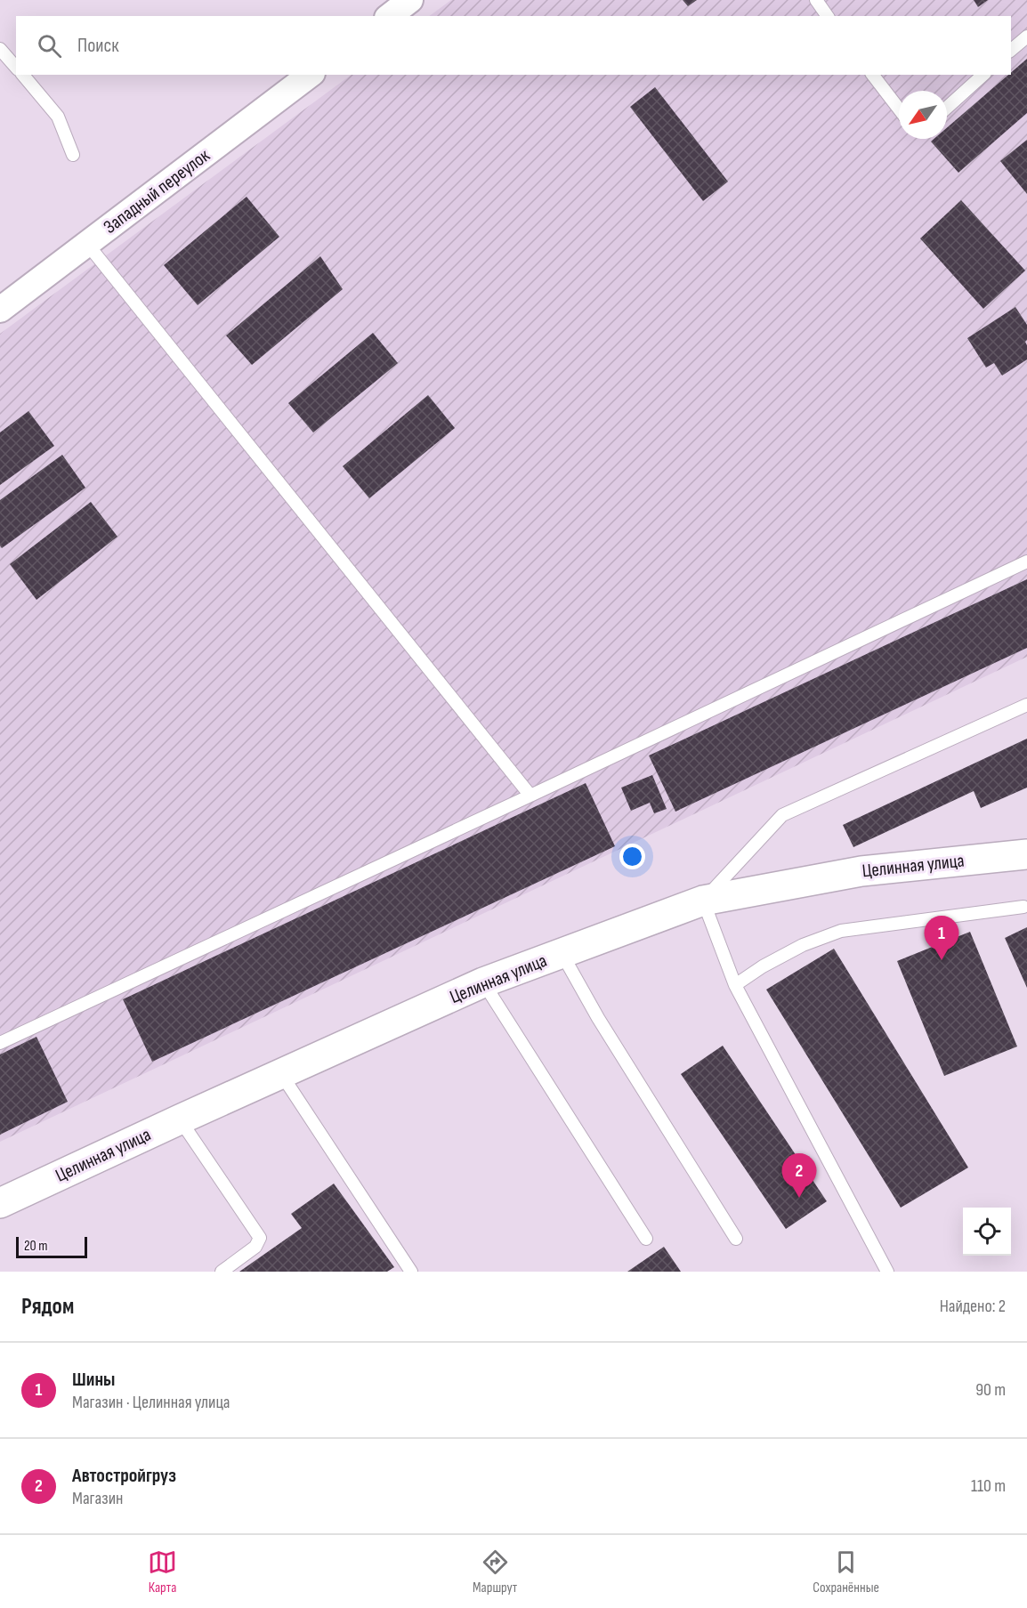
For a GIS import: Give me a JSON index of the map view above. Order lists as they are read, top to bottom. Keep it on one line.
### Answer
{"streets":{"main road":["Целинная улица"],"street":["Западный переулок"]},"scale_bar":"20 m","north":"bottom left","page":{"search":"Поиск","pins":["1","2"],"scale":"20 m","heading":["Рядом","Найдено: 2"],"list":[{"mark":"1","name":"Шины","note":"Магазин · Целинная улица","value":"90 m"},{"mark":"2","name":"Автостройгруз","note":"Магазин","value":"110 m"}],"nav":["Карта","Маршрут","Сохранённые"]}}
